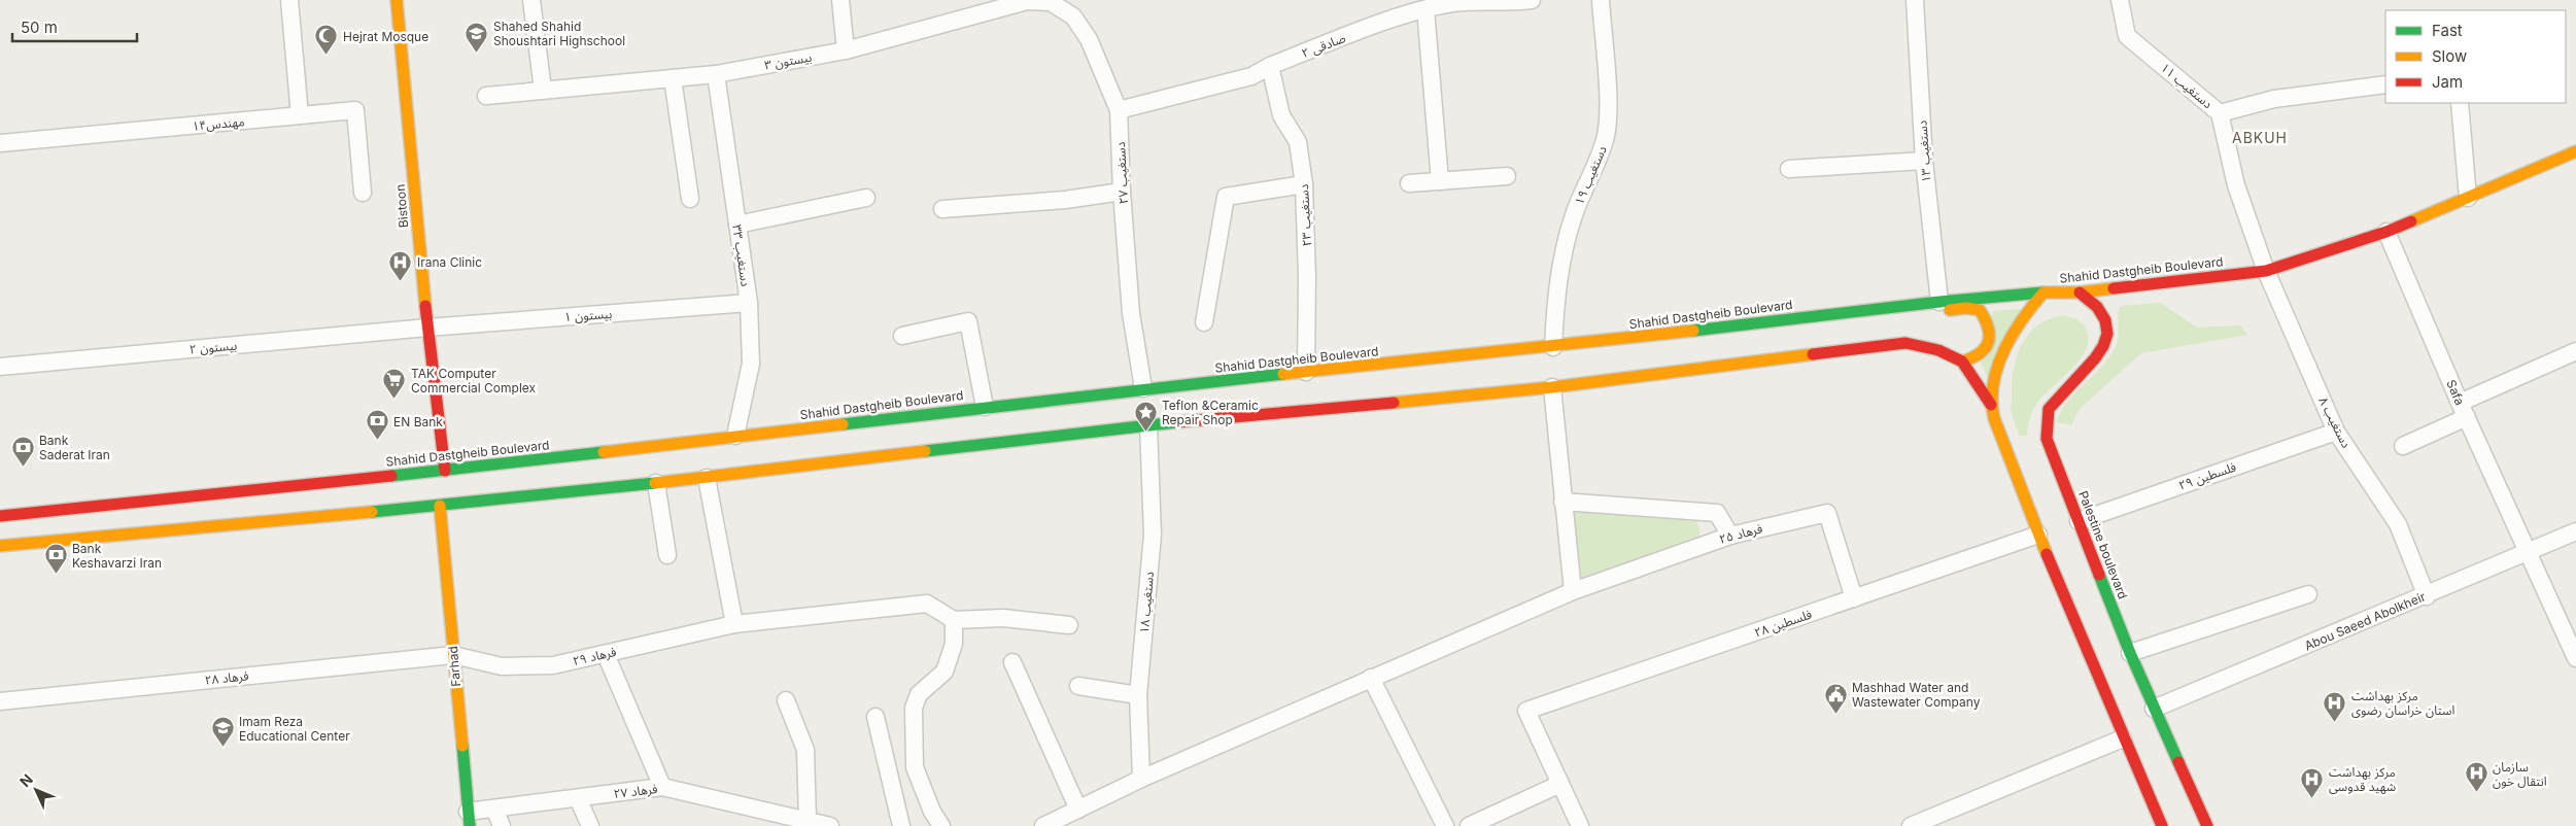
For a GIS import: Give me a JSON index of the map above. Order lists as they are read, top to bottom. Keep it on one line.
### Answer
{"streets":{"main road":["Bistoon","Shahid Dastgheib Boulevard","Palestine boulevard","Farhad"],"street":["صادقی ۲","بیستون ۳","دستغیب ۱۱","مهندس۱۴","دستغیب ۱۳","دستغیب ۲۷","دستغیب ۱۹","دستغیب ۲۳","دستغیب ۳۳","بیستون ۱","بیستون ۲","Safa","دستغیب ۸","فلسطین ۲۹","فرهاد ۲۵","دستغیب ۱۸","Abou Saeed Abolkheir","فلسطین ۲۸","فرهاد ۲۹","فرهاد ۲۸","فرهاد ۲۷"]},"crossings":[["صادقی ۲","دستغیب ۲۷"],["صادقی ۲","دستغیب ۲۳"],["بیستون ۳","دستغیب ۲۷"],["بیستون ۳","دستغیب ۳۳"],["دستغیب ۱۱","Shahid Dastgheib Boulevard"],["دستغیب ۱۱","دستغیب ۸"],["دستغیب ۱۳","Shahid Dastgheib Boulevard"],["دستغیب ۲۷","Shahid Dastgheib Boulevard"],["دستغیب ۱۹","Shahid Dastgheib Boulevard"],["Bistoon","Shahid Dastgheib Boulevard"],["Bistoon","بیستون ۱"],["Bistoon","بیستون ۲"],["دستغیب ۲۳","Shahid Dastgheib Boulevard"],["دستغیب ۳۳","Shahid Dastgheib Boulevard"],["دستغیب ۳۳","بیستون ۱"],["Shahid Dastgheib Boulevard","Safa"],["Shahid Dastgheib Boulevard","دستغیب ۸"],["Shahid Dastgheib Boulevard","Palestine boulevard"],["بیستون ۱","بیستون ۲"],["Safa","Abou Saeed Abolkheir"],["دستغیب ۸","فلسطین ۲۹"],["دستغیب ۸","Abou Saeed Abolkheir"],["فلسطین ۲۹","Palestine boulevard"],["فرهاد ۲۵","دستغیب ۱۸"],["فرهاد ۲۵","فلسطین ۲۸"],["Palestine boulevard","Abou Saeed Abolkheir"],["فرهاد ۲۹","Farhad"],["فرهاد ۲۹","فرهاد ۲۸"],["Farhad","فرهاد ۲۸"],["Farhad","فرهاد ۲۷"]],"districts":["ABKUH"],"places":{"school or university":["Shahed Shahid Shoushtari Highschool","Imam Reza Educational Center"],"mosque":["Hejrat Mosque"],"hospital":["Irana Clinic","مرکز بهداشت استان خراسان رضوی","سازمان انتقال خون","مرکز بهداشت شهید قدوسی"],"supermarket":["TAK Computer Commercial Complex"],"place":["Teflon &Ceramic Repair Shop"],"bank":["EN Bank","Bank Saderat Iran","Bank Keshavarzi Iran"],"public building":["Mashhad Water and Wastewater Company"]},"legend":["Fast","Slow","Jam"],"scale_bar":"50 m","north":"top left"}
